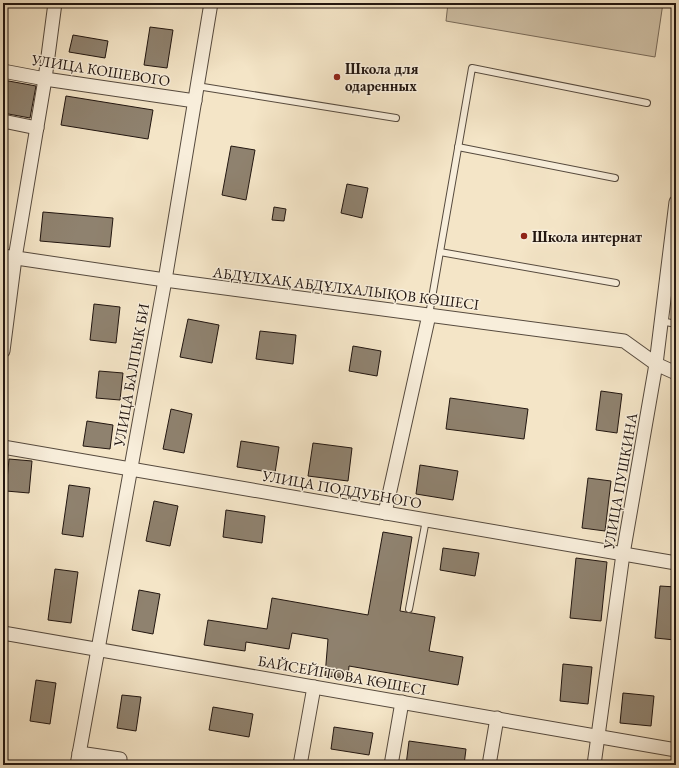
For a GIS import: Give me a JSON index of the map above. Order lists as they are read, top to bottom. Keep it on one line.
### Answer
{"streets":{"street":["УЛИЦА КОШЕВОГО","АБДҰЛХАҚ АБДҰЛХАЛЫҚОВ КӨШЕСІ","УЛИЦА БАЛПЫК БИ","УЛИЦА ПУШКИНА","УЛИЦА ПОДДУБНОГО","БАЙСЕЙІТОВА КӨШЕСІ"]},"crossings":[["УЛИЦА КОШЕВОГО","УЛИЦА БАЛПЫК БИ"],["АБДҰЛХАҚ АБДҰЛХАЛЫҚОВ КӨШЕСІ","УЛИЦА БАЛПЫК БИ"],["АБДҰЛХАҚ АБДҰЛХАЛЫҚОВ КӨШЕСІ","УЛИЦА ПУШКИНА"],["УЛИЦА БАЛПЫК БИ","УЛИЦА ПОДДУБНОГО"],["УЛИЦА БАЛПЫК БИ","БАЙСЕЙІТОВА КӨШЕСІ"],["УЛИЦА ПУШКИНА","УЛИЦА ПОДДУБНОГО"],["УЛИЦА ПУШКИНА","БАЙСЕЙІТОВА КӨШЕСІ"]],"places":["Школа для одаренных","Школа интернат"]}
